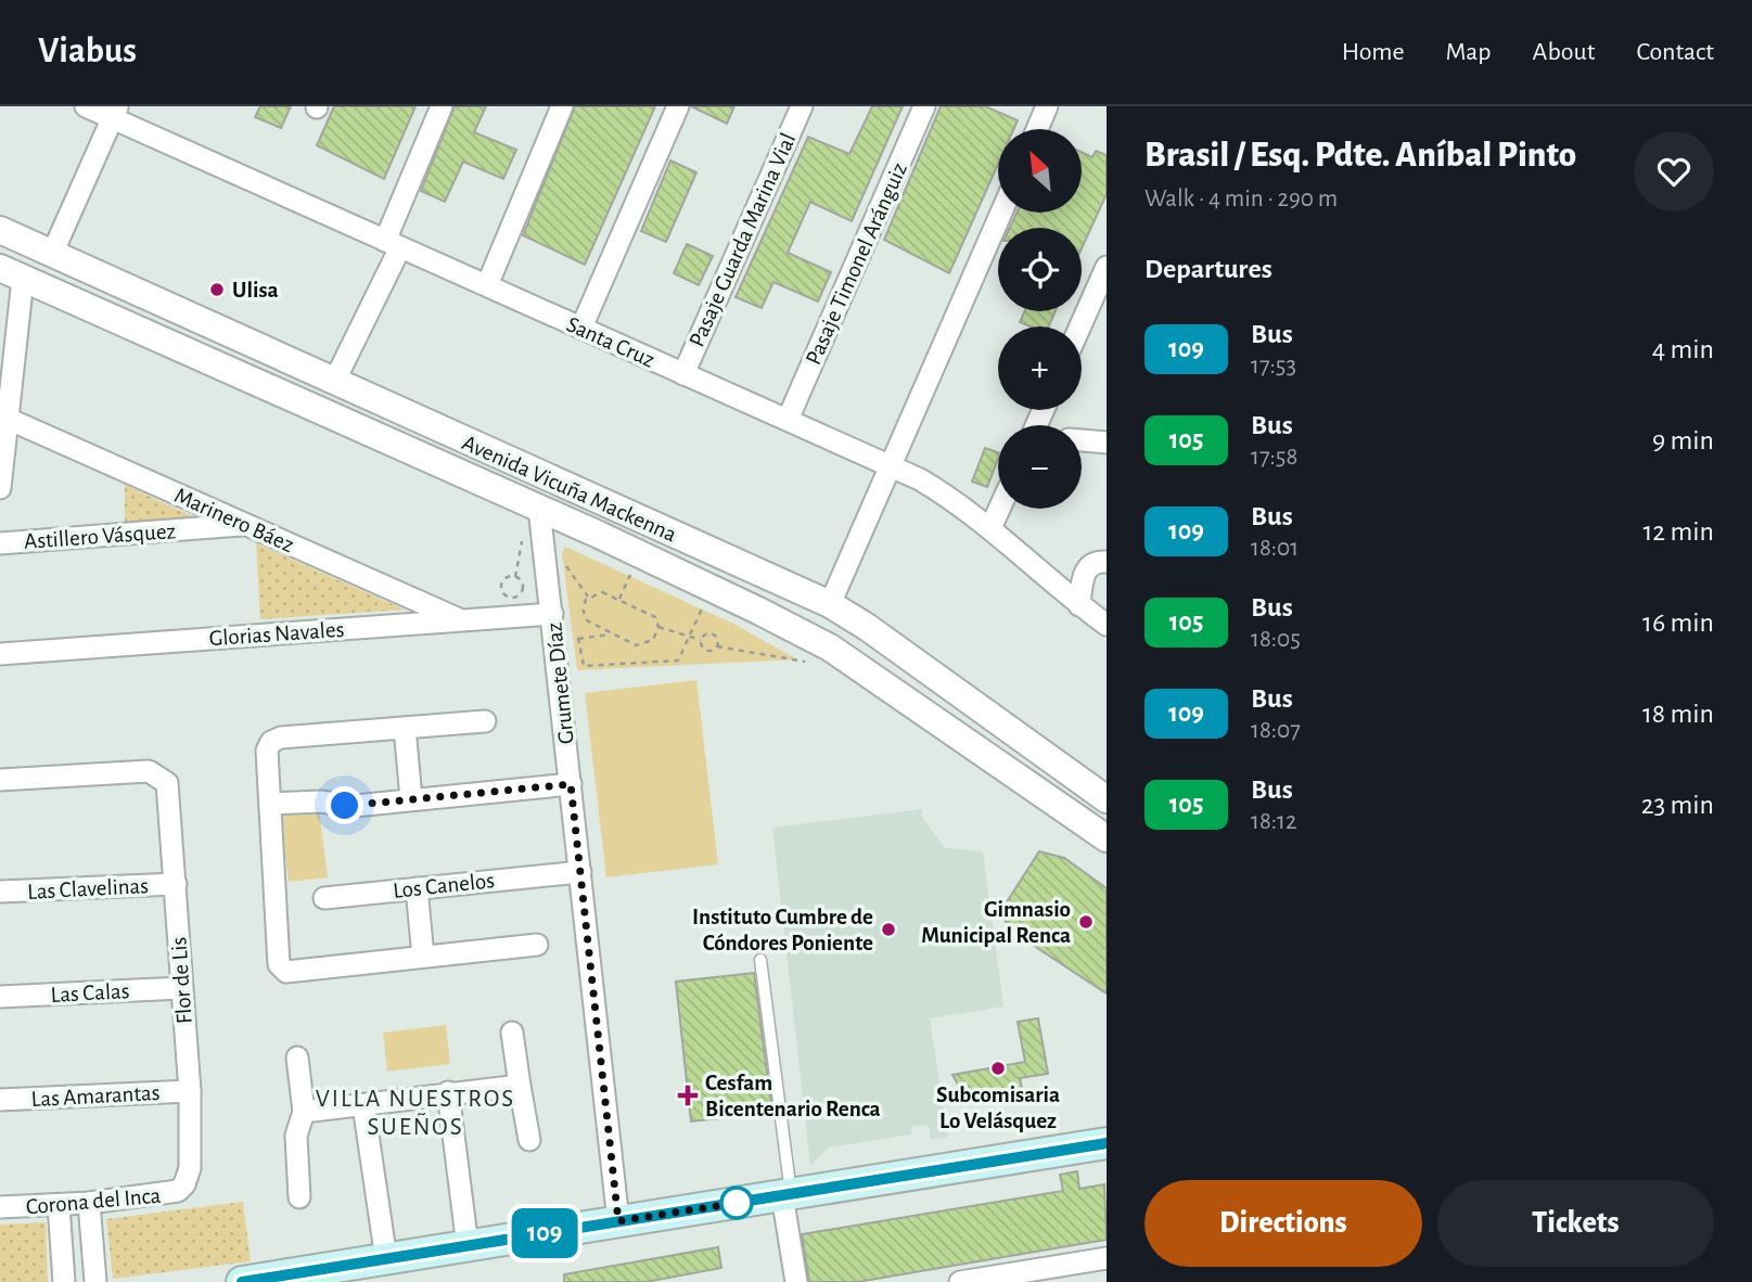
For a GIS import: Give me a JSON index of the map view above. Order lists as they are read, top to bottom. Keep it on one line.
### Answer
{"streets":{"street":["Pasaje Guarda Marina Vial","Pasaje Timonel Aránguiz","Santa Cruz","Avenida Vicuña Mackenna","Marinero Báez","Astillero Vásquez","Glorias Navales","Grumete Díaz","Los Canelos","Las Clavelinas","Flor de Lis","Las Calas","Las Amarantas","Corona del Inca"]},"crossings":[["Pasaje Guarda Marina Vial","Santa Cruz"],["Pasaje Timonel Aránguiz","Santa Cruz"],["Avenida Vicuña Mackenna","Grumete Díaz"],["Marinero Báez","Astillero Vásquez"],["Marinero Báez","Glorias Navales"],["Glorias Navales","Grumete Díaz"],["Grumete Díaz","Los Canelos"],["Las Clavelinas","Flor de Lis"],["Flor de Lis","Las Calas"],["Flor de Lis","Las Amarantas"],["Flor de Lis","Corona del Inca"]],"districts":["VILLA NUESTROS SUEÑOS"],"places":{"other":["Ulisa","Gimnasio Municipal Renca","Instituto Cumbre de Cóndores Poniente","Subcomisaria Lo Velásquez"],"health":["Cesfam Bicentenario Renca"]},"lines":["bus line 109"],"north":"top left","page":{"header":"Viabus","nav":["Home","Map","About","Contact"],"on_map":"109","heading":[["Brasil / Esq. Pdte. Aníbal Pinto","Walk · 4 min · 290 m"],"Departures"],"map_buttons":["+","−"],"list":[{"mark":"109","name":"Bus","note":"17:53","value":"4 min"},{"mark":"105","name":"Bus","note":"17:58","value":"9 min"},{"mark":"109","name":"Bus","note":"18:01","value":"12 min"},{"mark":"105","name":"Bus","note":"18:05","value":"16 min"},{"mark":"109","name":"Bus","note":"18:07","value":"18 min"},{"mark":"105","name":"Bus","note":"18:12","value":"23 min"}],"buttons":["Directions","Tickets"]}}
